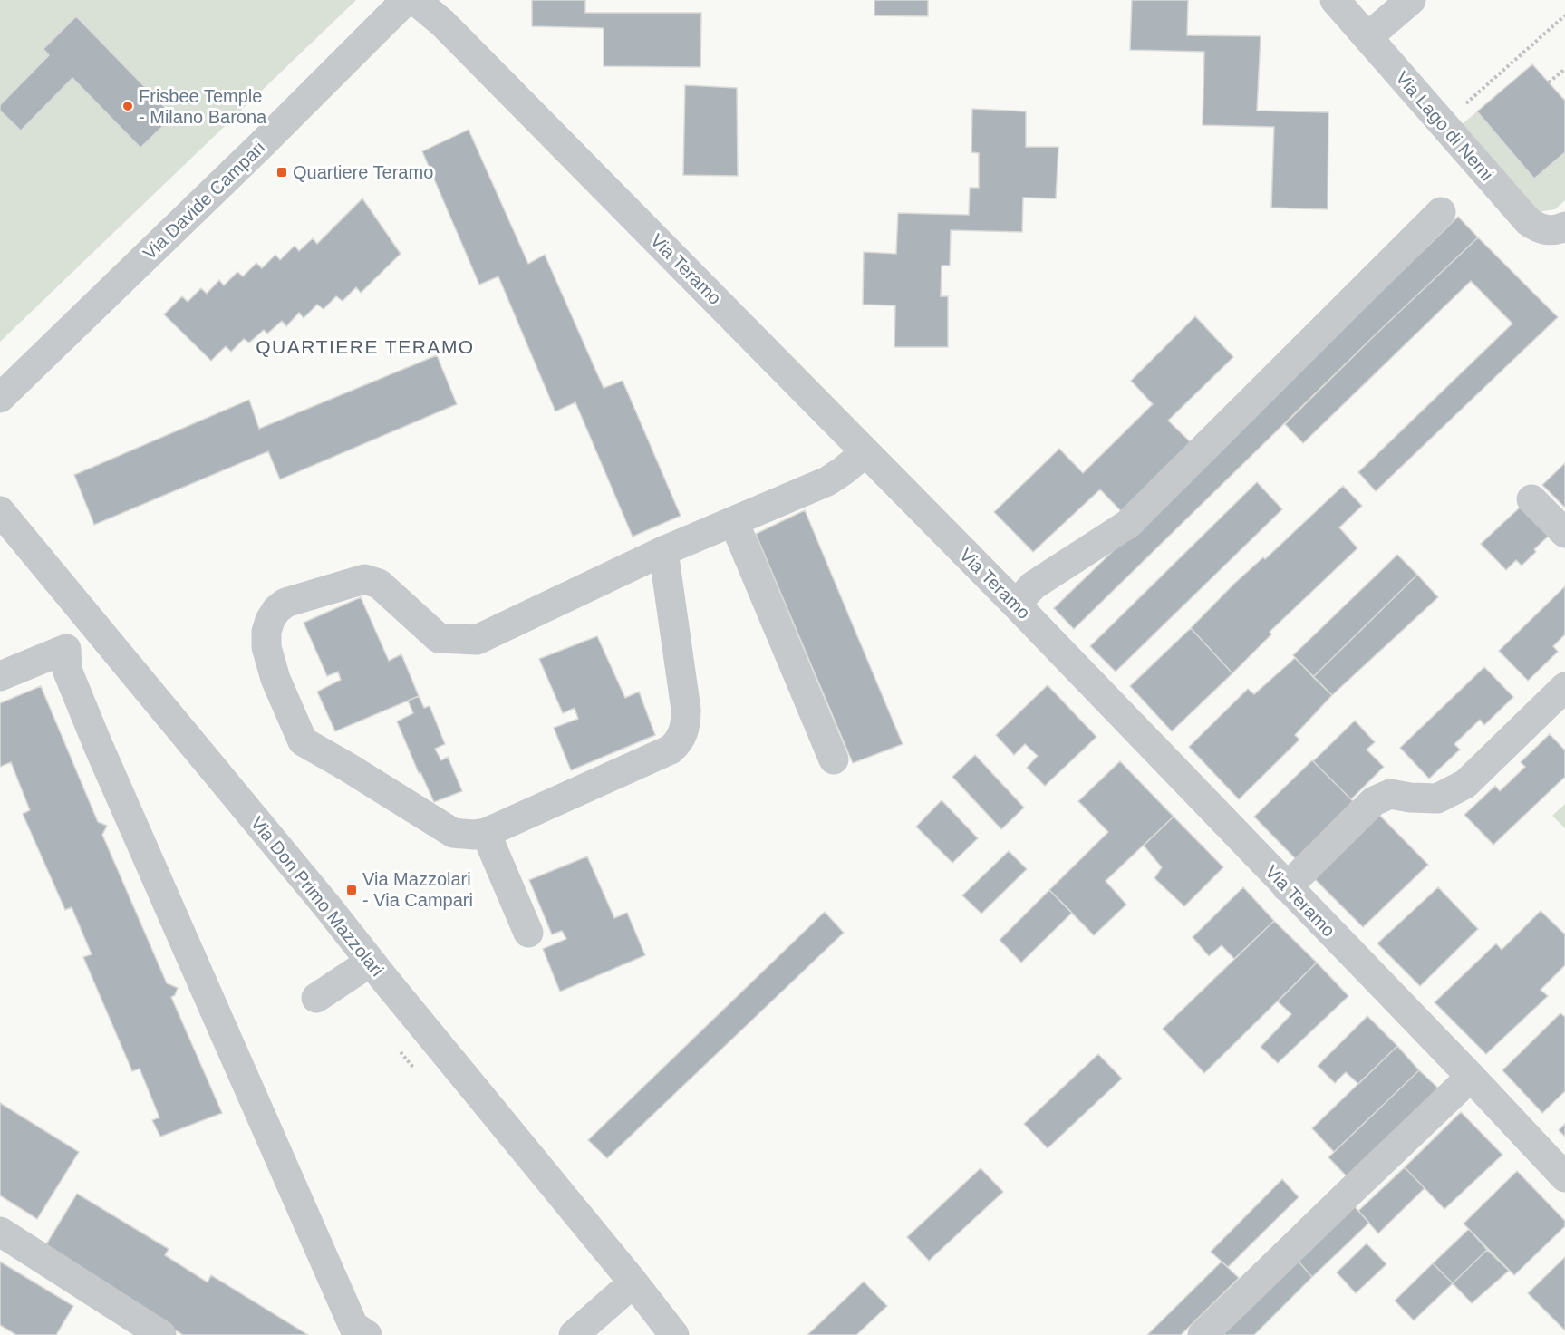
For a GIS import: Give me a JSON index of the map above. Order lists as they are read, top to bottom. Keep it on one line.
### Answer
{"streets":{"street":["Via Lago di Nemi","Via Davide Campari","Via Teramo","Via Don Primo Mazzolari"]},"districts":["QUARTIERE TERAMO"],"places":{"other":["Frisbee Temple - Milano Barona"],"transit":["Quartiere Teramo","Via Mazzolari - Via Campari"]}}
